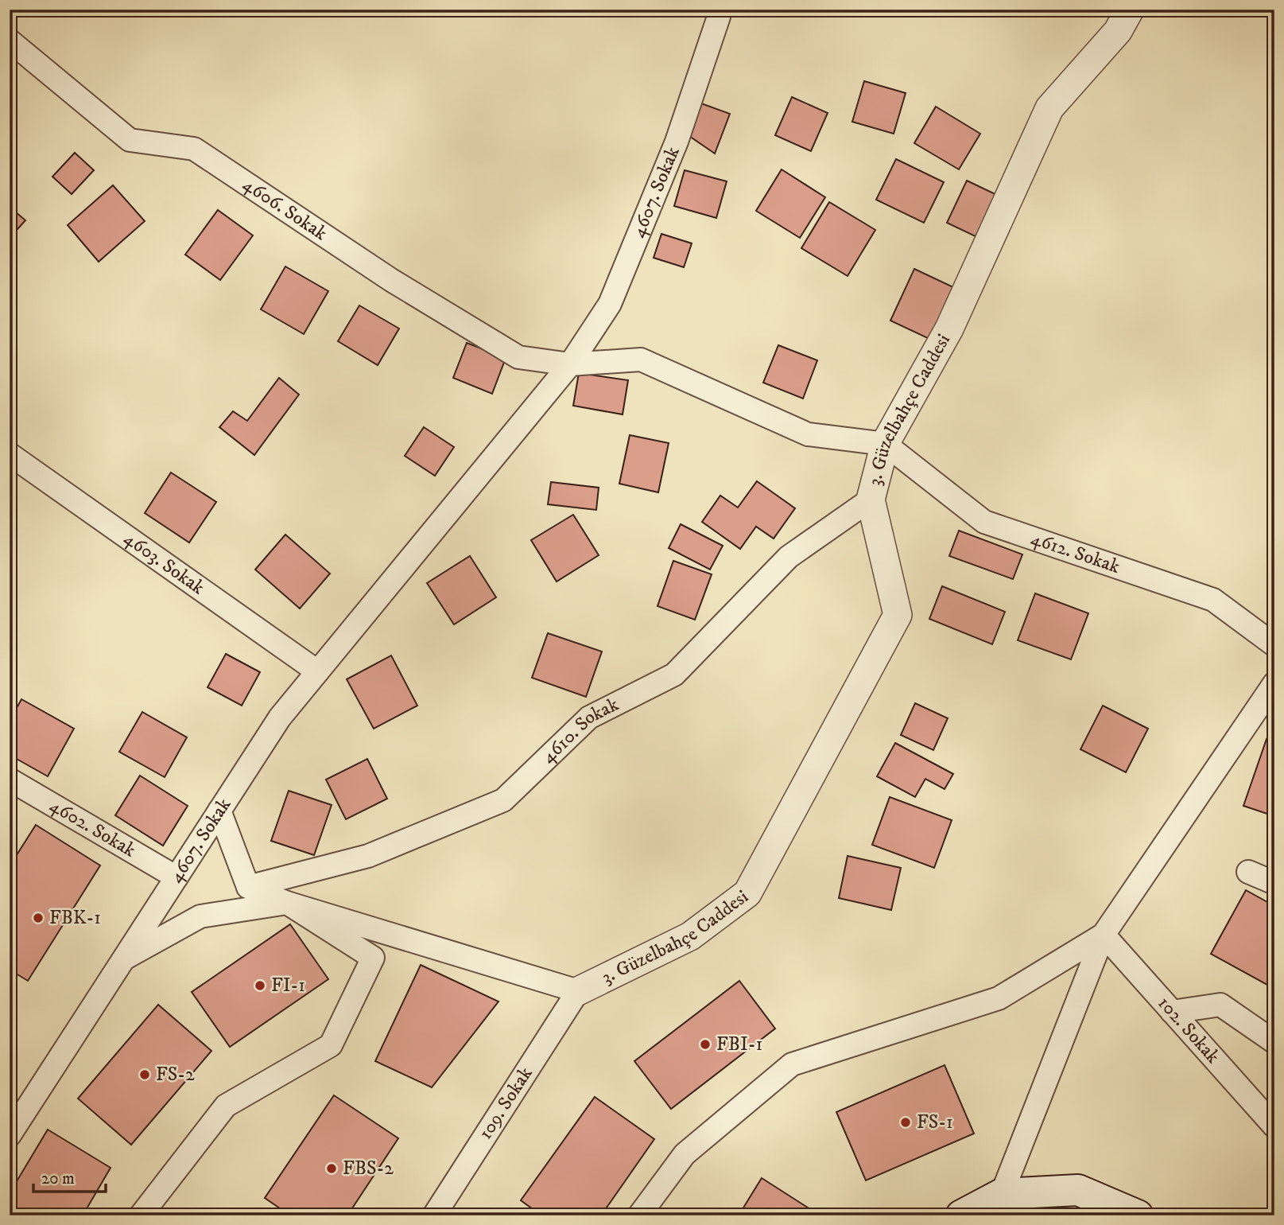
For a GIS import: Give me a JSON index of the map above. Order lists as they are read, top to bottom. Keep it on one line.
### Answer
{"streets":{"street":["4607. Sokak","4606. Sokak","3. Güzelbahçe Caddesi","4612. Sokak","4603. Sokak","4610. Sokak","4602. Sokak","102. Sokak","109. Sokak"]},"crossings":[["4607. Sokak","4606. Sokak"],["4607. Sokak","4603. Sokak"],["4607. Sokak","4602. Sokak"],["4606. Sokak","3. Güzelbahçe Caddesi"],["4606. Sokak","4612. Sokak"],["3. Güzelbahçe Caddesi","4612. Sokak"],["3. Güzelbahçe Caddesi","4610. Sokak"],["3. Güzelbahçe Caddesi","109. Sokak"]],"places":["FBK-1","FI-1","FBI-1","FS-2","FS-1","FBS-2"],"scale_bar":"20 m"}
